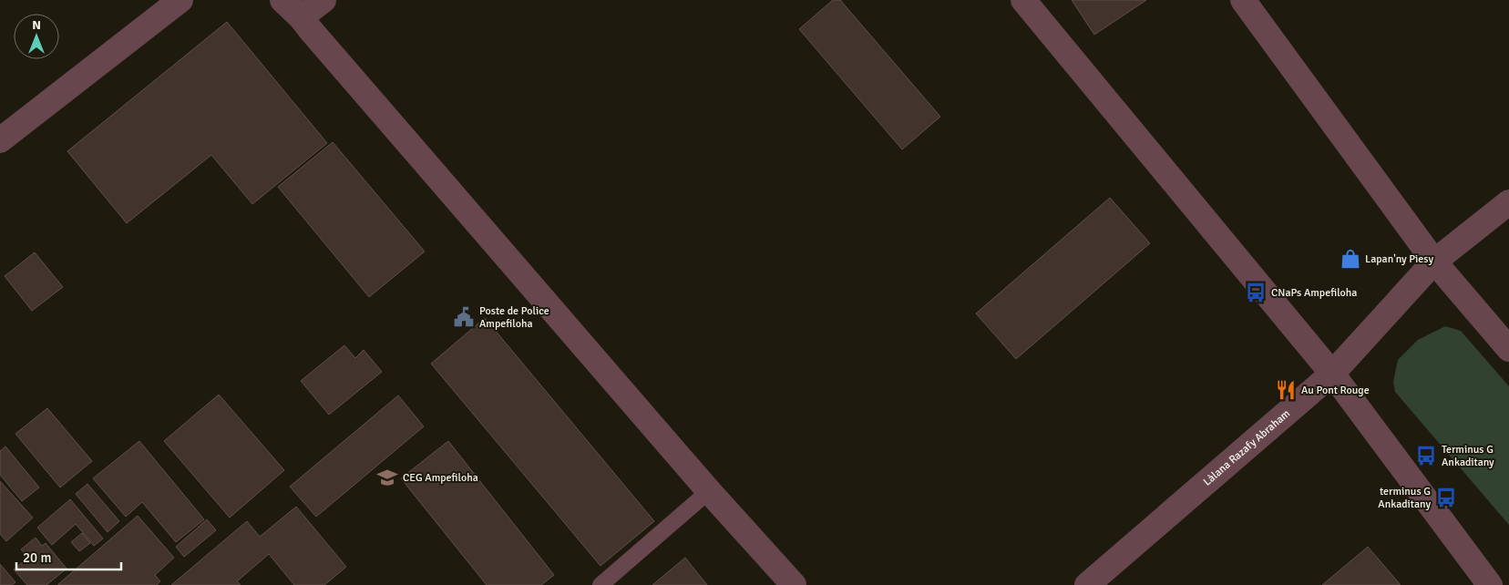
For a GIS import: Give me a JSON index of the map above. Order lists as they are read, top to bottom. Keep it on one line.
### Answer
{"streets":{"street":["Làlana Razafy Abraham"]},"places":{"shop":["Lapan'ny Piesy"],"bus stop":["CNaPs Ampefiloha","Terminus G Ankaditany","terminus G Ankaditany"],"public building":["Poste de Police Ampefiloha"],"restaurant":["Au Pont Rouge"],"school or university":["CEG Ampefiloha"]},"scale_bar":"20 m","north":"top"}
